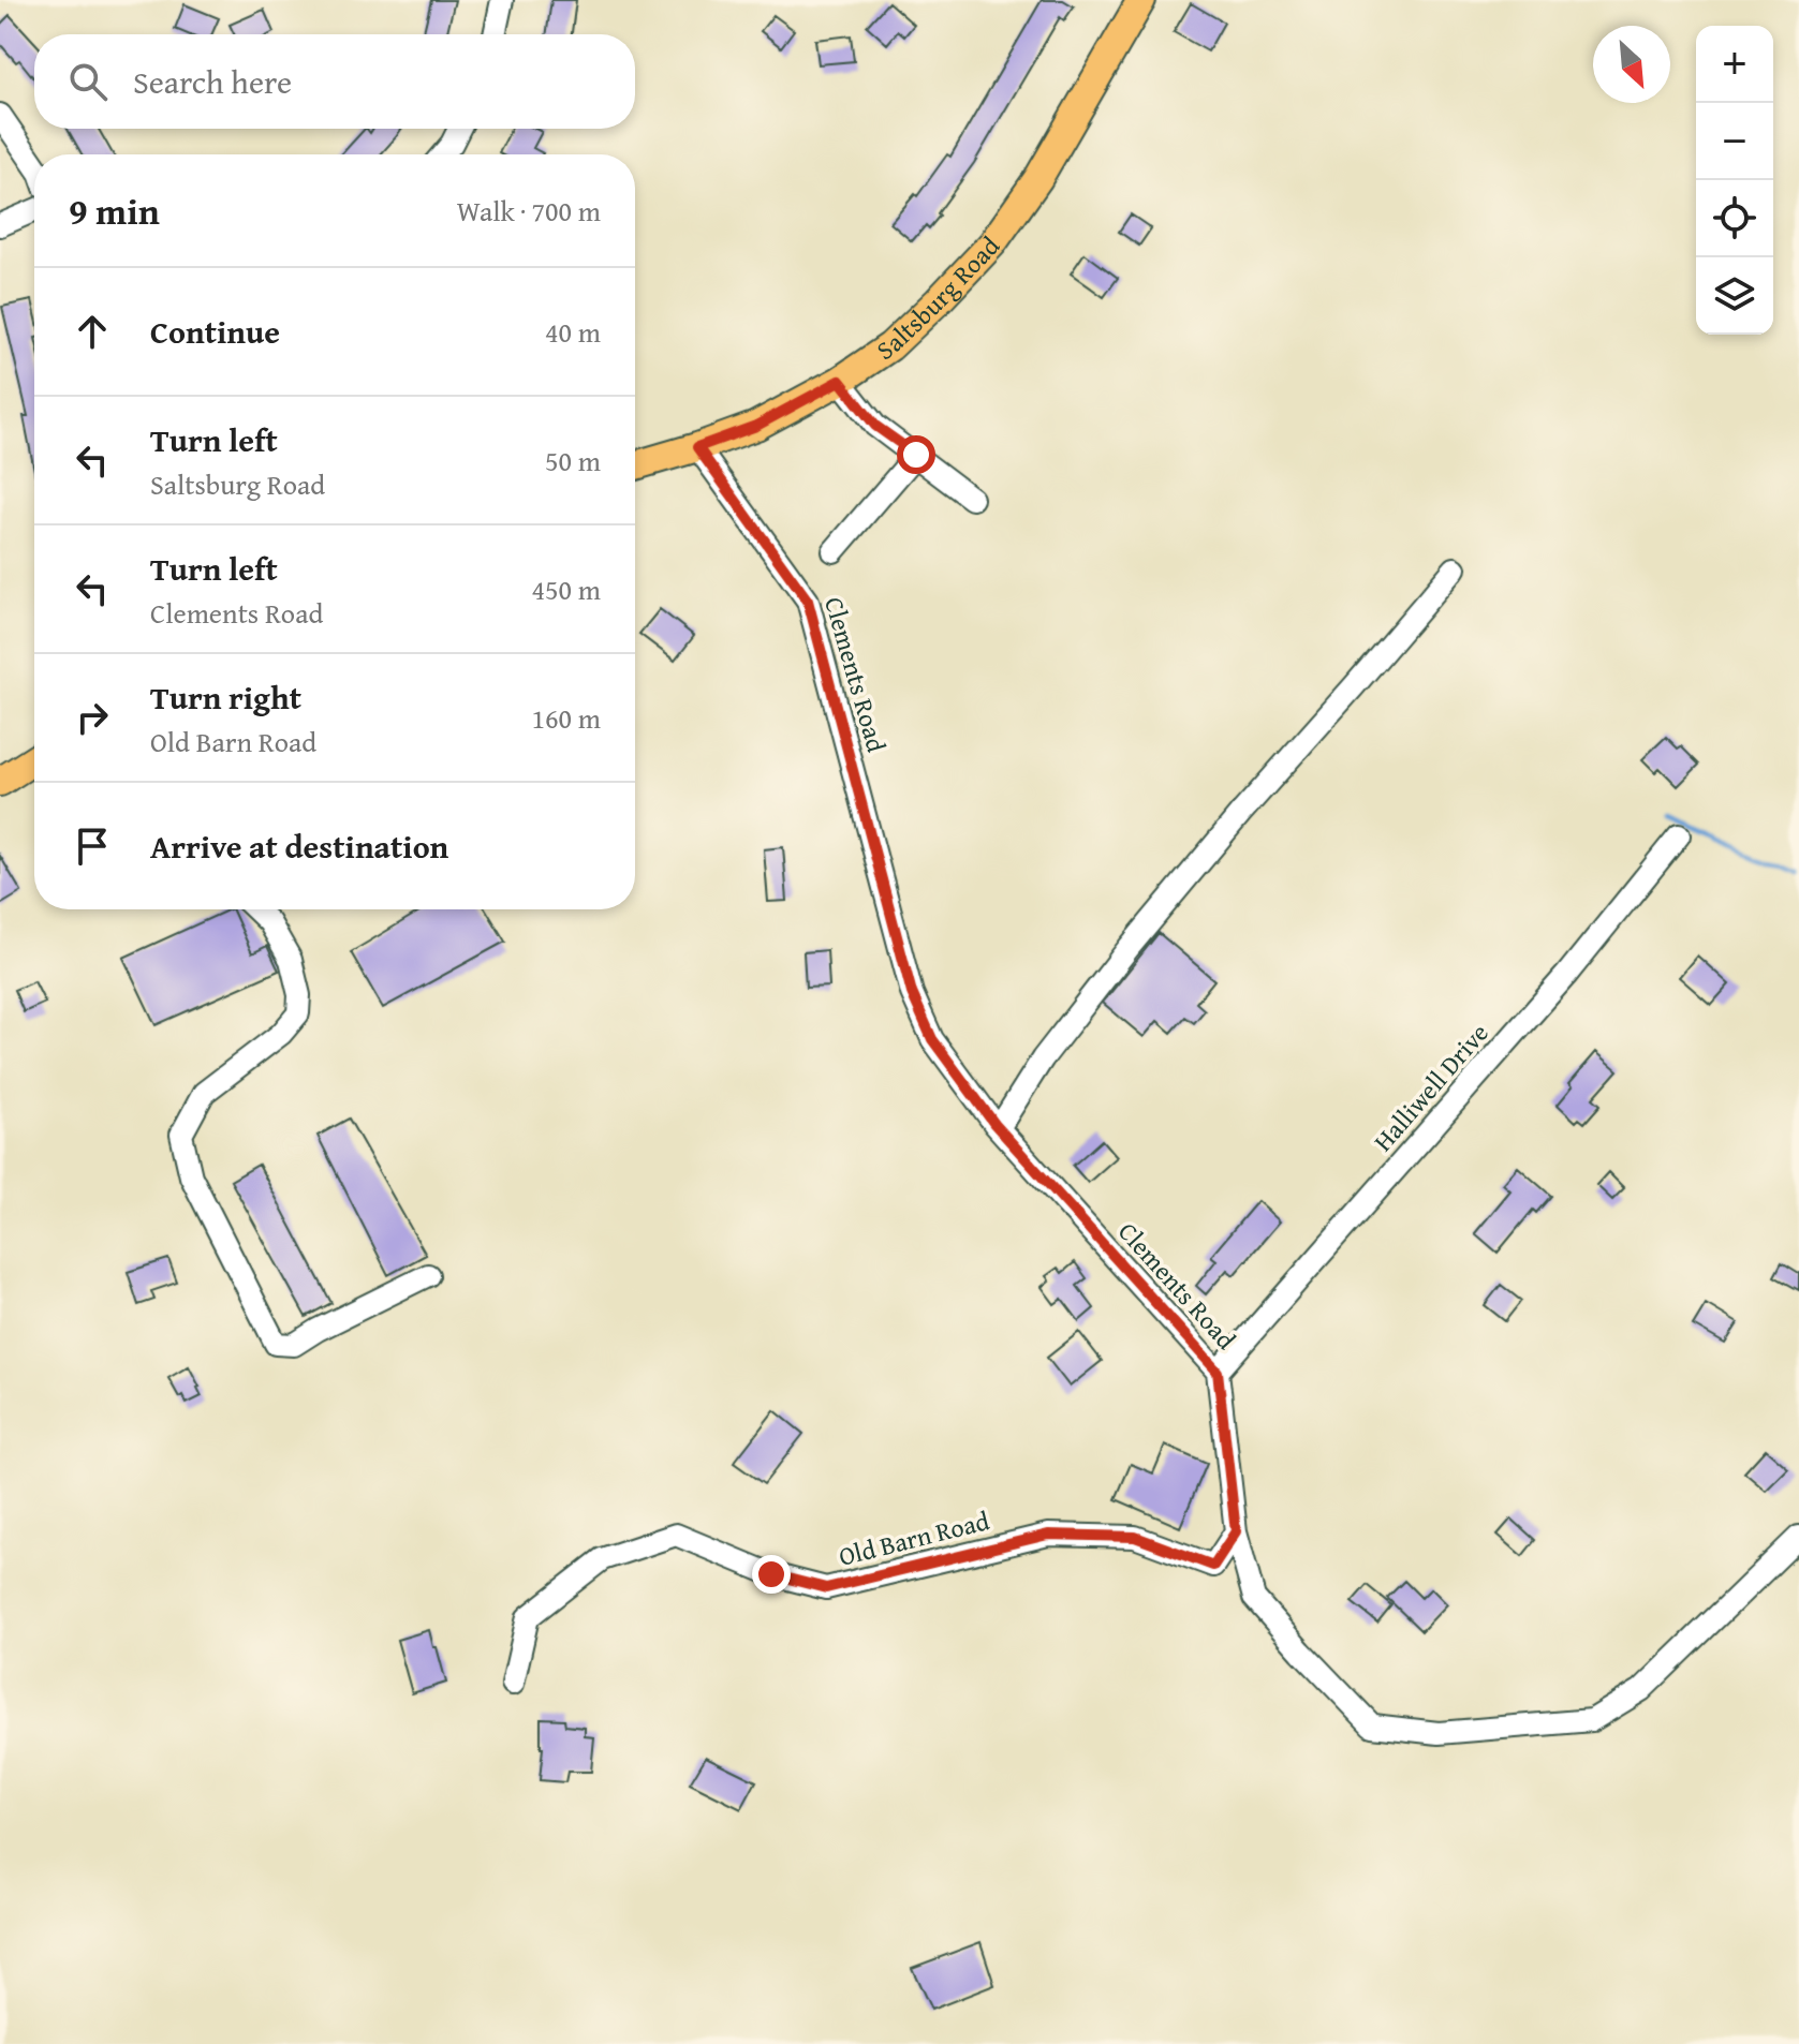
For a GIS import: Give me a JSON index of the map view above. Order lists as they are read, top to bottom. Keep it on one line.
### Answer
{"streets":{"main road":["Saltsburg Road"],"street":["Clements Road","Halliwell Drive","Old Barn Road"]},"crossings":[["Saltsburg Road","Clements Road"],["Clements Road","Halliwell Drive"],["Clements Road","Old Barn Road"]],"north":"bottom right","page":{"map_buttons":["+","−"],"search":"Search here","heading":["9 min","Walk · 700 m"],"list":[["Continue","40 m"],["Turn left","Saltsburg Road","50 m"],["Turn left","Clements Road","450 m"],["Turn right","Old Barn Road","160 m"],"Arrive at destination"]}}
